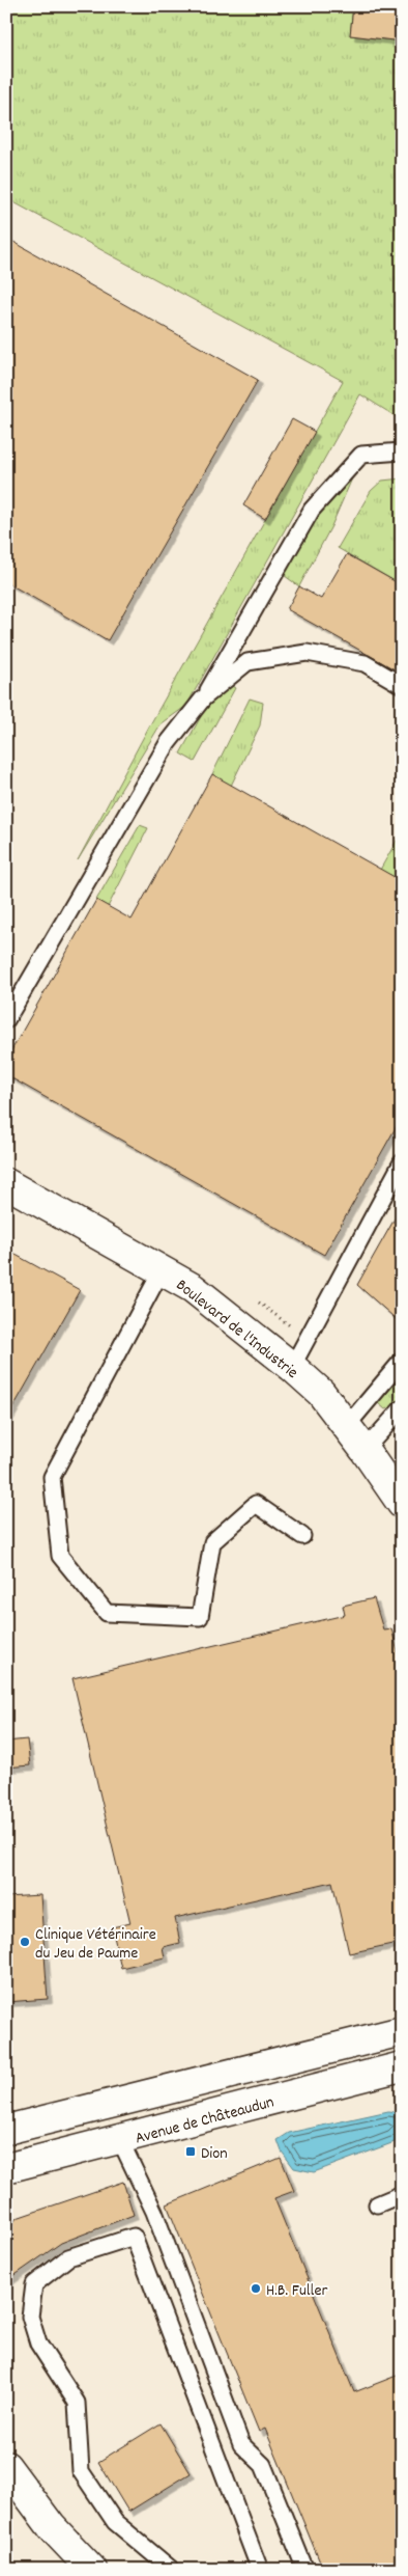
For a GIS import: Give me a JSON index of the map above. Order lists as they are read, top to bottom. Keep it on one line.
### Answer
{"streets":{"main road":["Boulevard de l'Industrie","Avenue de Châteaudun"]},"places":{"other":["Clinique Vétérinaire du Jeu de Paume","H.B. Fuller"],"transit":["Dion"]}}
